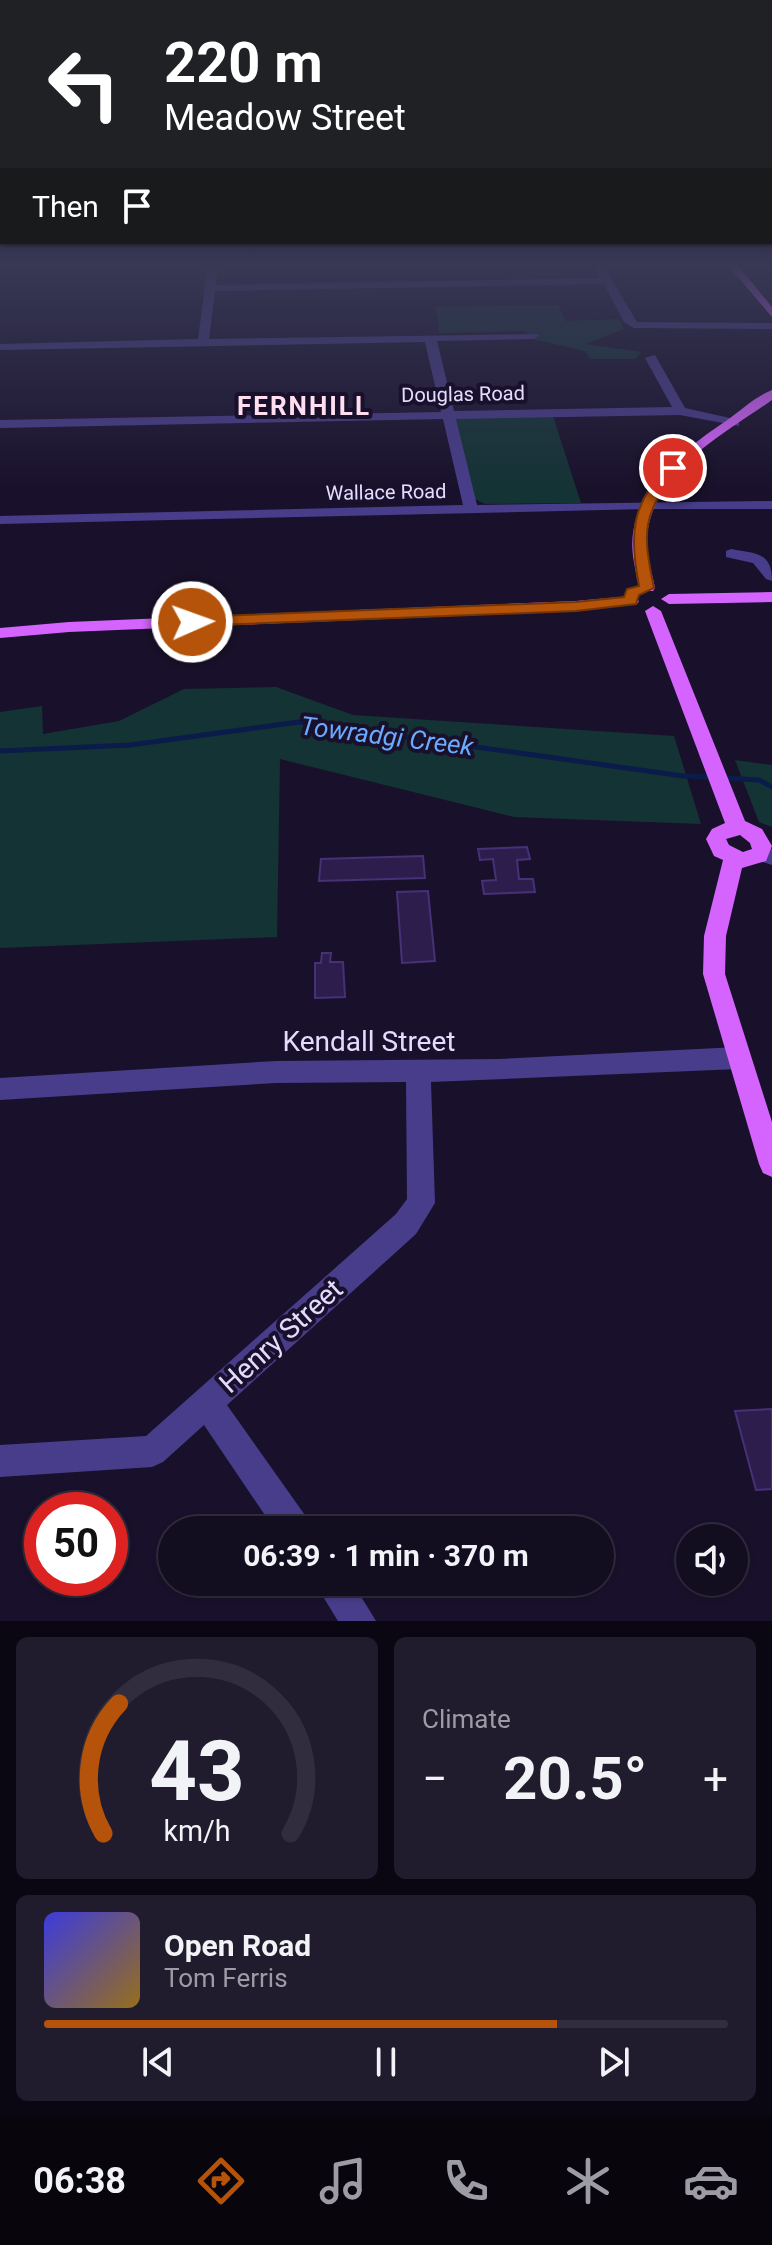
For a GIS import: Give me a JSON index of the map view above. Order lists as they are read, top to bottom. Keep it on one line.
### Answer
{"streets":{"street":["Douglas Road","Wallace Road","Kendall Street","Henry Street"]},"crossings":[["Kendall Street","Henry Street"]],"districts":["FERNHILL"],"water":["Towradgi Creek"],"page":{"turn":["220 m","Meadow Street"],"then":"Then","limit":"50","trip":"06:39 · 1 min · 370 m","tile":"Climate","heat":["−","20.5°","+"],"song":["Open Road","Tom Ferris"],"tabs":"06:38","gauge":["43","km/h"]}}
